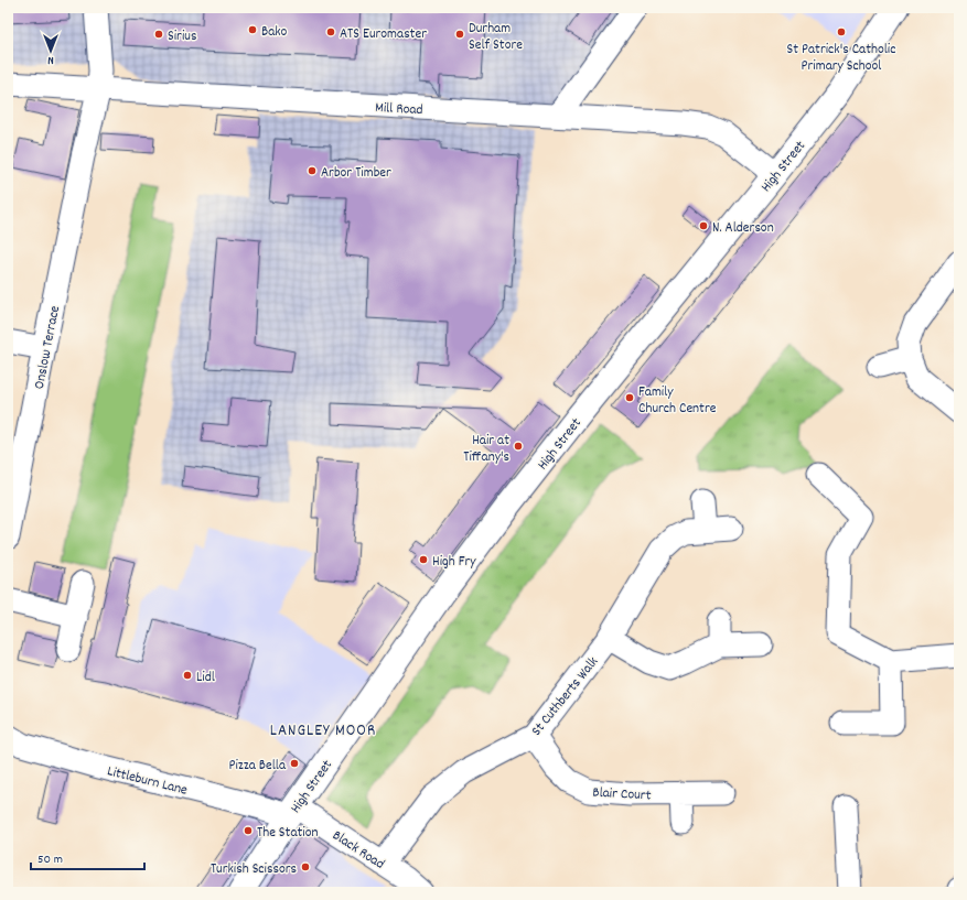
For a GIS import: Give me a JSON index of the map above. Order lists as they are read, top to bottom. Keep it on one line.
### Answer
{"streets":{"main road":["High Street"],"street":["Mill Road","Onslow Terrace","St Cuthberts Walk","Littleburn Lane","Blair Court","Black Road"]},"crossings":[["Mill Road","High Street"],["Mill Road","Onslow Terrace"],["High Street","Littleburn Lane"],["High Street","Black Road"],["St Cuthberts Walk","Blair Court"],["St Cuthberts Walk","Black Road"],["Littleburn Lane","Black Road"]],"districts":["LANGLEY MOOR"],"places":["Bako","ATS Euromaster","St Patrick's Catholic Primary School","Sirius","Durham Self Store","Arbor Timber","N. Alderson","Family Church Centre","Hair at Tiffany's","High Fry","Lidl","Pizza Bella","The Station","Turkish Scissors"],"scale_bar":"50 m","north":"bottom"}
